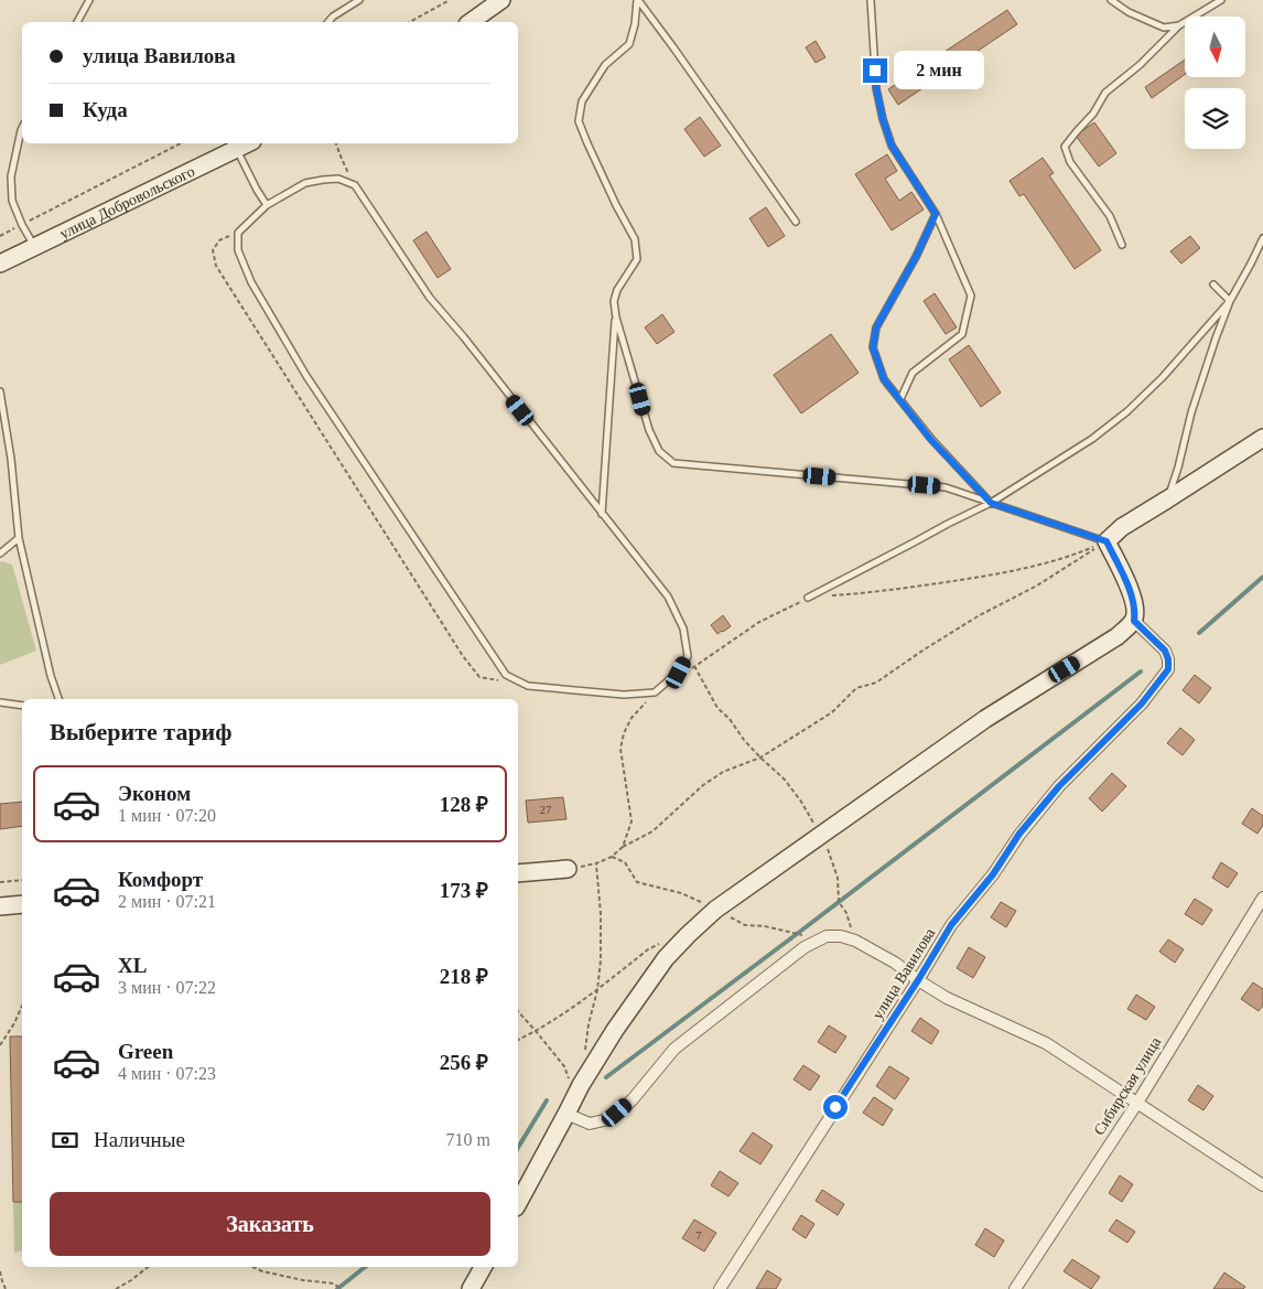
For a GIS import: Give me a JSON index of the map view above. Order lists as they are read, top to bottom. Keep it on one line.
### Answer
{"streets":{"street":["улица Добровольского","улица Вавилова","Сибирская улица"]},"house_numbers":["27","7"],"north":"bottom","page":{"banner":["улица Вавилова","Куда"],"bubble":"2 мин","heading":"Выберите тариф","list":[{"name":"Эконом","note":"1 мин · 07:20","value":"128 ₽"},{"name":"Комфорт","note":"2 мин · 07:21","value":"173 ₽"},{"name":"XL","note":"3 мин · 07:22","value":"218 ₽"},{"name":"Green","note":"4 мин · 07:23","value":"256 ₽"}],"pay":["Наличные","710 m"],"buttons":"Заказать"}}
